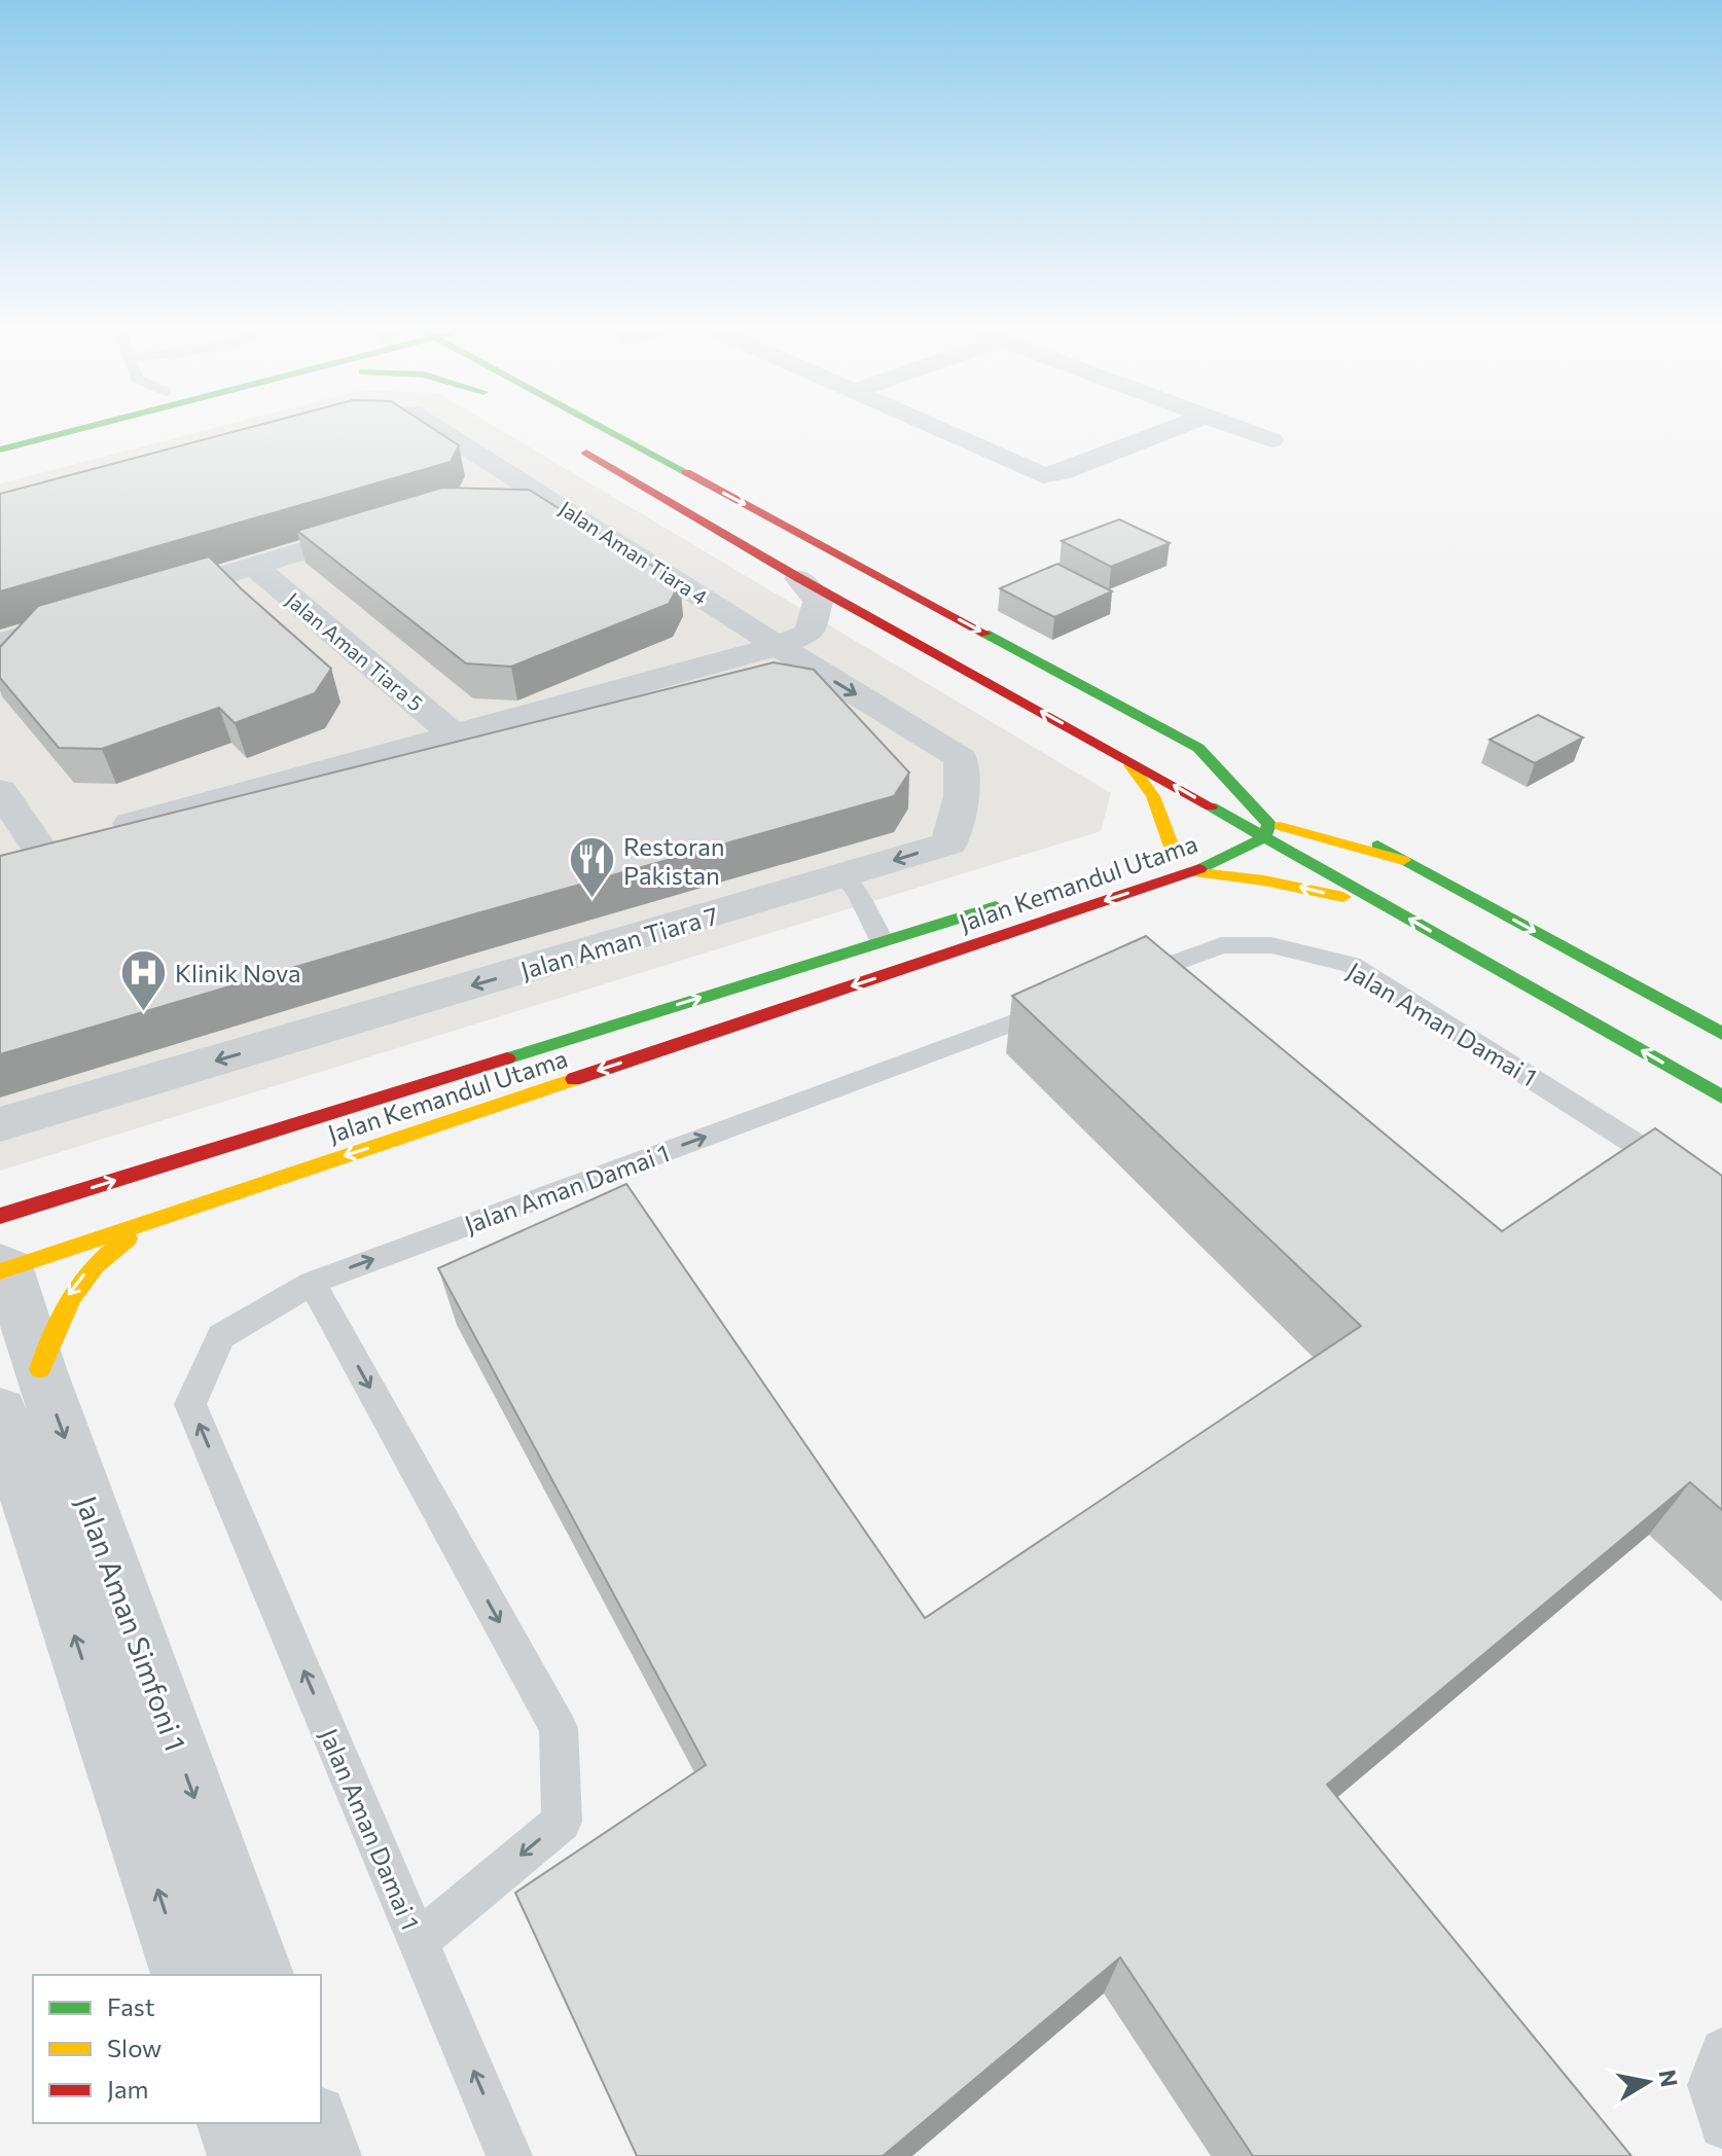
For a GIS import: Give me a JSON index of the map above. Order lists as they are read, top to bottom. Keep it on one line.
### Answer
{"streets":{"street":["Jalan Aman Tiara 4","Jalan Aman Tiara 5","Jalan Kemandul Utama","Jalan Aman Tiara 7","Jalan Aman Simfoni 1"],"lane":["Jalan Aman Damai 1"]},"crossings":[["Jalan Aman Tiara 4","Jalan Aman Tiara 7"],["Jalan Kemandul Utama","Jalan Aman Simfoni 1"]],"places":{"restaurant":["Restoran Pakistan"],"hospital":["Klinik Nova"]},"legend":["Fast","Slow","Jam"],"north":"right"}
